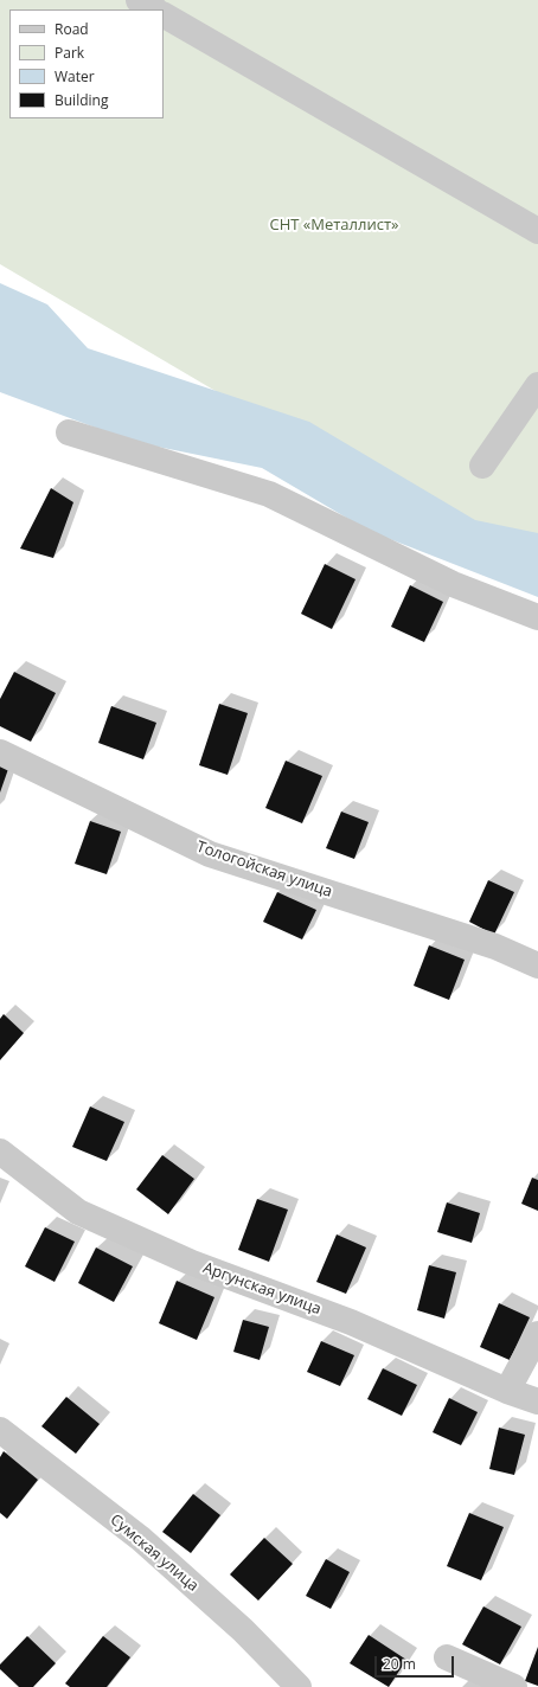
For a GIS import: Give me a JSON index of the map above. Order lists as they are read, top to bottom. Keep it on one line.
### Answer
{"streets":{"street":["Тологойская улица","Аргунская улица","Сумская улица"]},"parks":["СНТ «Металлист»"],"legend":["Road","Park","Water","Building"],"scale_bar":"20 m"}
